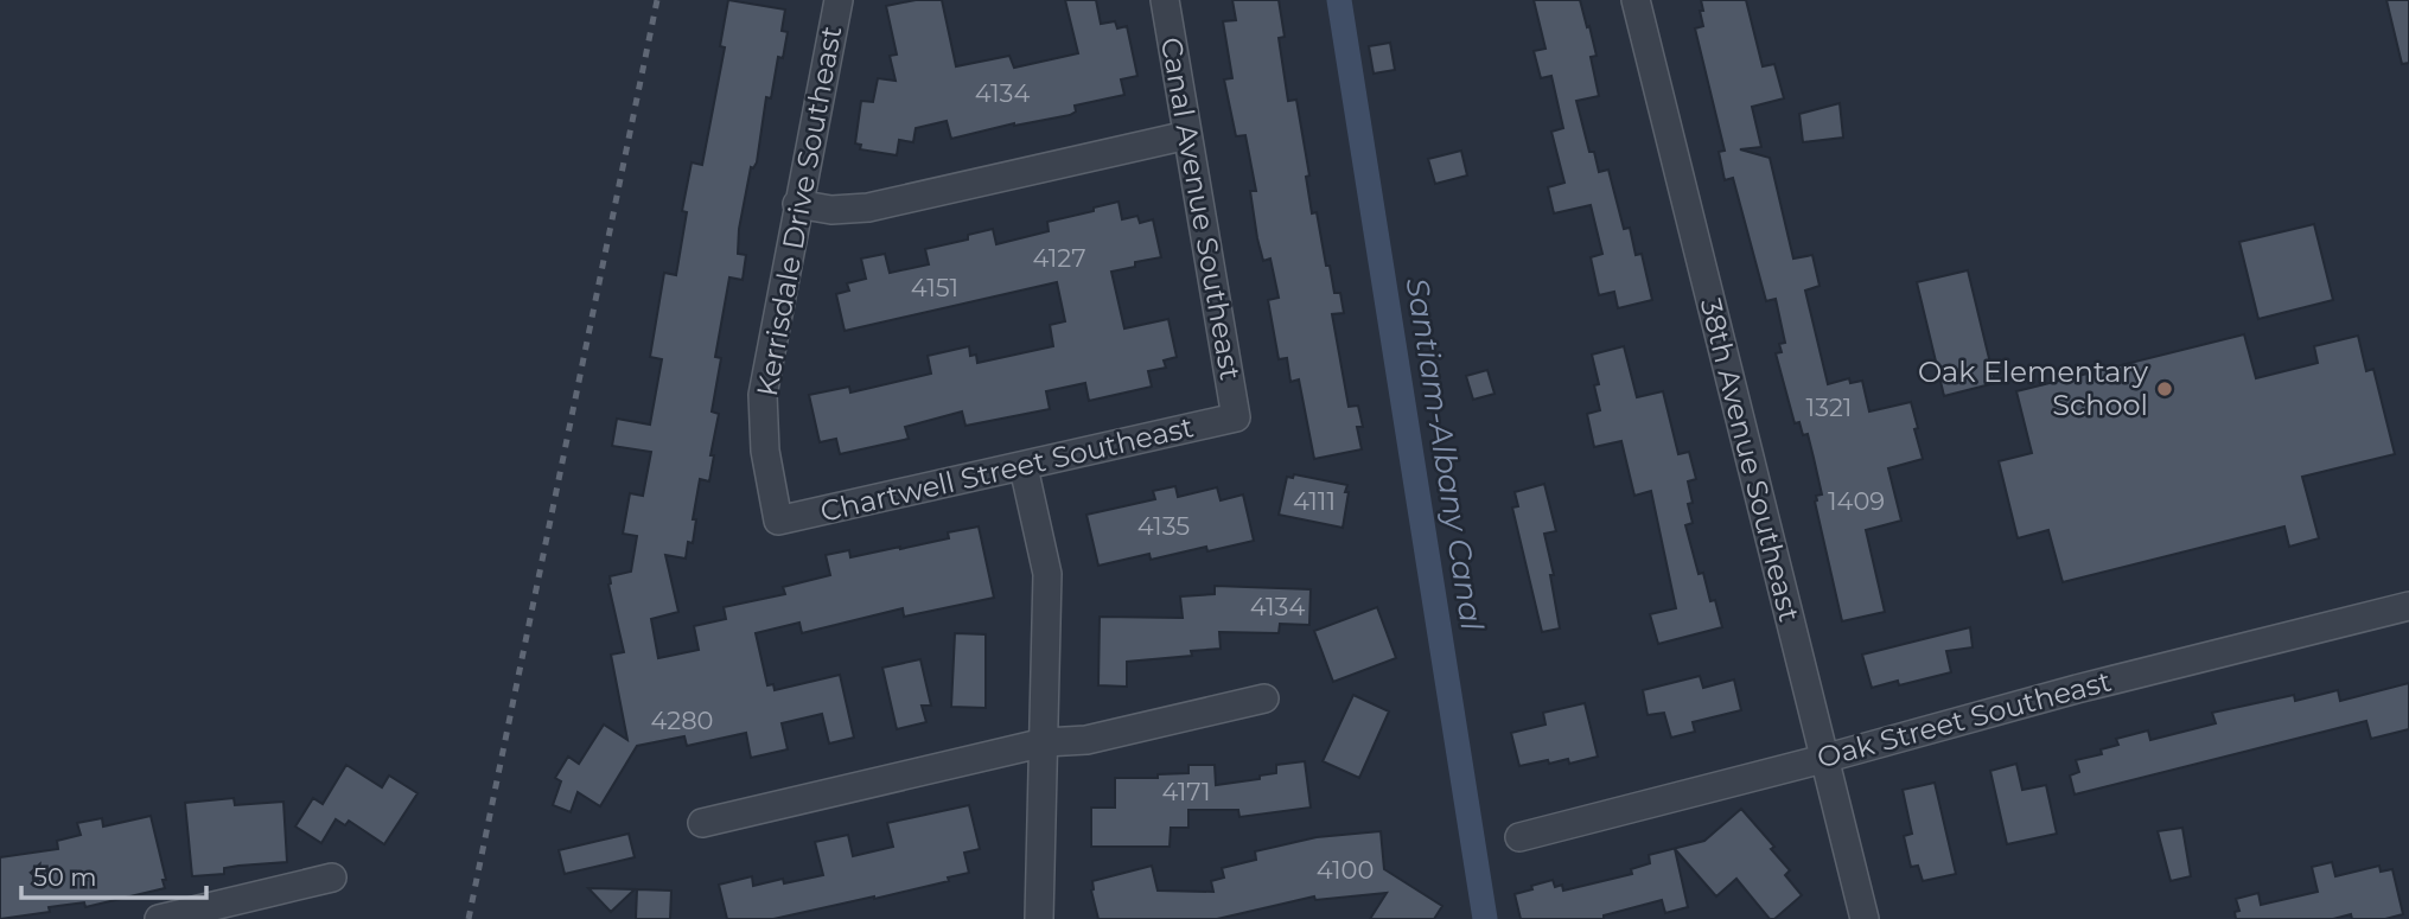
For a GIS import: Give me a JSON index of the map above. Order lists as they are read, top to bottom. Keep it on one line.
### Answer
{"streets":{"street":["Canal Avenue Southeast","Kerrisdale Drive Southeast","38th Avenue Southeast","Chartwell Street Southeast","Oak Street Southeast"]},"crossings":[["Canal Avenue Southeast","Chartwell Street Southeast"],["Kerrisdale Drive Southeast","Chartwell Street Southeast"],["38th Avenue Southeast","Oak Street Southeast"]],"water":["Santiam-Albany Canal"],"places":["Oak Elementary School"],"house_numbers":["4134","4127","4151","1321","4111","1409","4135","4134","4280","4171","4100"],"scale_bar":"50 m"}
